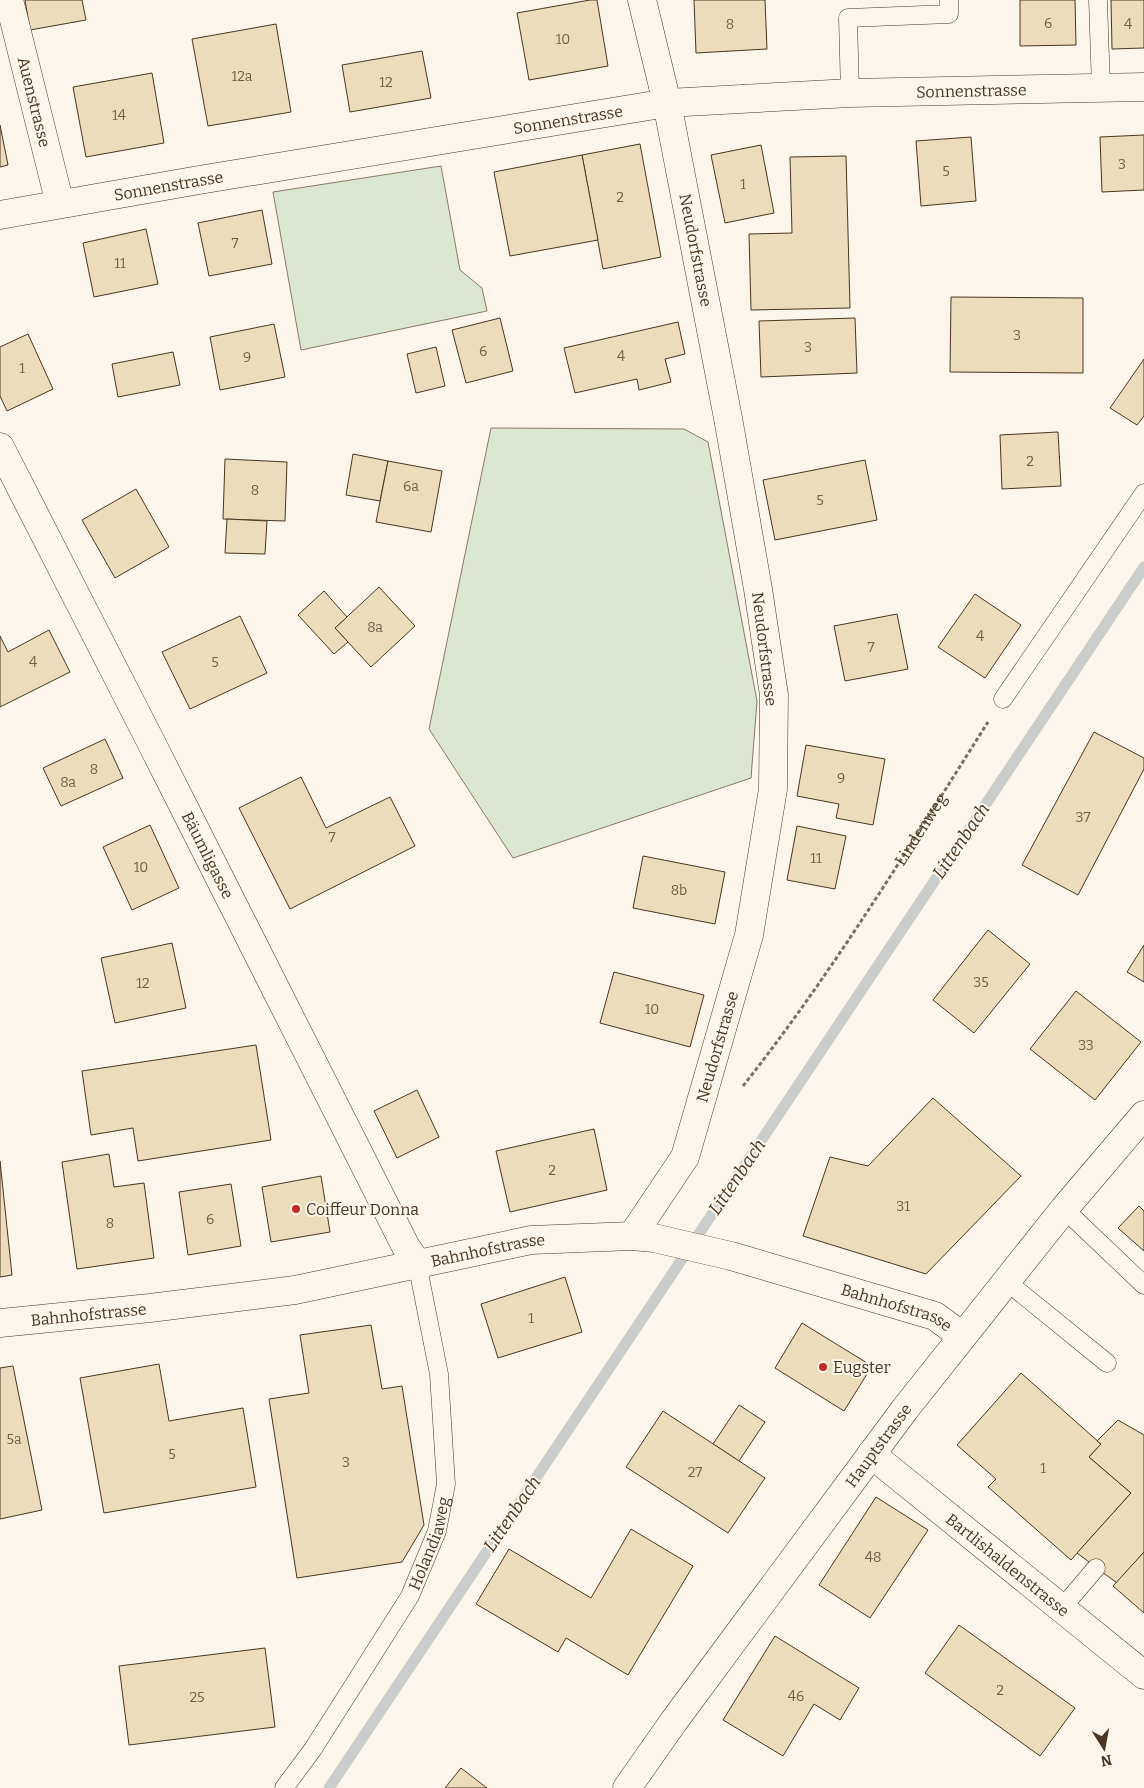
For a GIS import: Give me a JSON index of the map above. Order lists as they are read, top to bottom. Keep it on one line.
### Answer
{"streets":{"street":["Sonnenstrasse","Auenstrasse","Neudorfstrasse","Bäumligasse","Bahnhofstrasse","Hauptstrasse","Bartlishaldenstrasse"],"lane":["Holandiaweg"],"path":["Lindenweg"]},"crossings":[["Sonnenstrasse","Auenstrasse"],["Sonnenstrasse","Neudorfstrasse"],["Neudorfstrasse","Bahnhofstrasse"],["Bäumligasse","Bahnhofstrasse"],["Bäumligasse","Holandiaweg"],["Bahnhofstrasse","Hauptstrasse"],["Bahnhofstrasse","Holandiaweg"],["Hauptstrasse","Bartlishaldenstrasse"]],"water":["Littenbach"],"places":["Coiffeur Donna","Eugster"],"house_numbers":["6","8","4","10","12a","12","14","3","5","1","2","7","11","3","3","6","4","9","1","2","6a","8","5","8a","4","7","4","5","8","9","8a","37","7","11","10","8b","35","12","10","33","2","31","6","8","1","5a","5","3","1","27","48","2","46","25"],"north":"bottom"}
